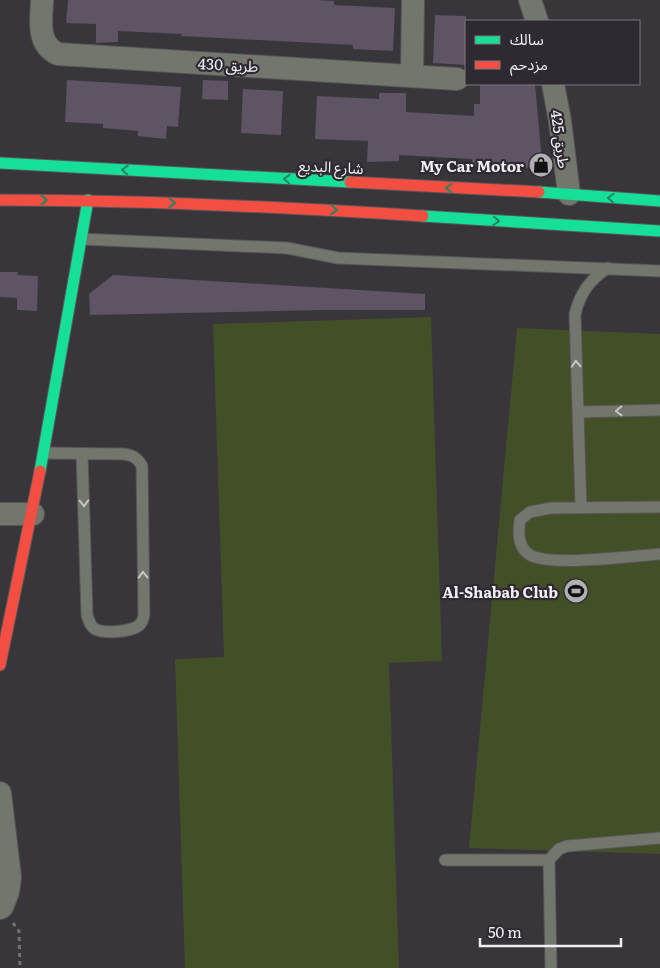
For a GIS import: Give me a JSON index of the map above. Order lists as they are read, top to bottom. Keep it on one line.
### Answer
{"streets":{"main road":["شارع البديع"],"street":["طريق 430","طريق 425"]},"crossings":[["طريق 425","شارع البديع"]],"places":{"shop":["My Car Motor"],"sports":["Al-Shabab Club"]},"legend":["سالك","مزدحم"],"scale_bar":"50 m"}
